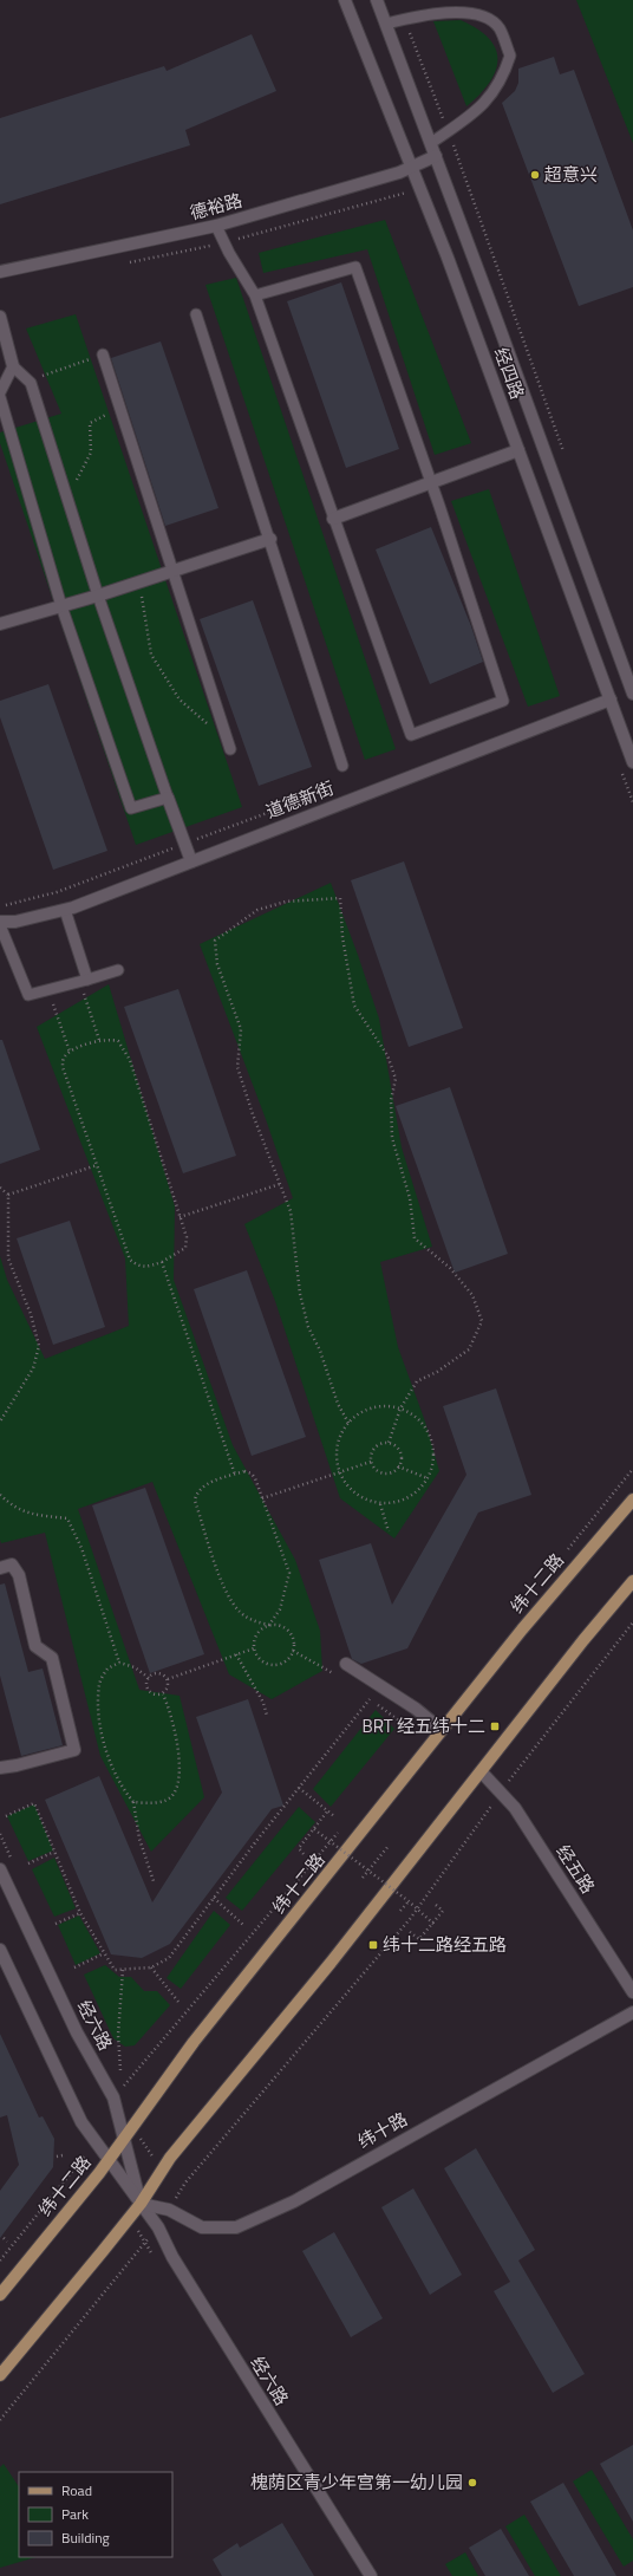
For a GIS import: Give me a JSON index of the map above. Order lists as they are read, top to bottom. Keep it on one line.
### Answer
{"streets":{"main road":["纬十二路"],"street":["德裕路","经四路","道德新街","经五路","经六路","纬十路"]},"crossings":[["德裕路","经四路"],["经四路","道德新街"],["纬十二路","经六路"],["经六路","纬十路"]],"places":{"other":["超意兴","槐荫区青少年宫第一幼儿园"],"transit":["BRT 经五纬十二","纬十二路经五路"]},"legend":["Road","Park","Building"]}
